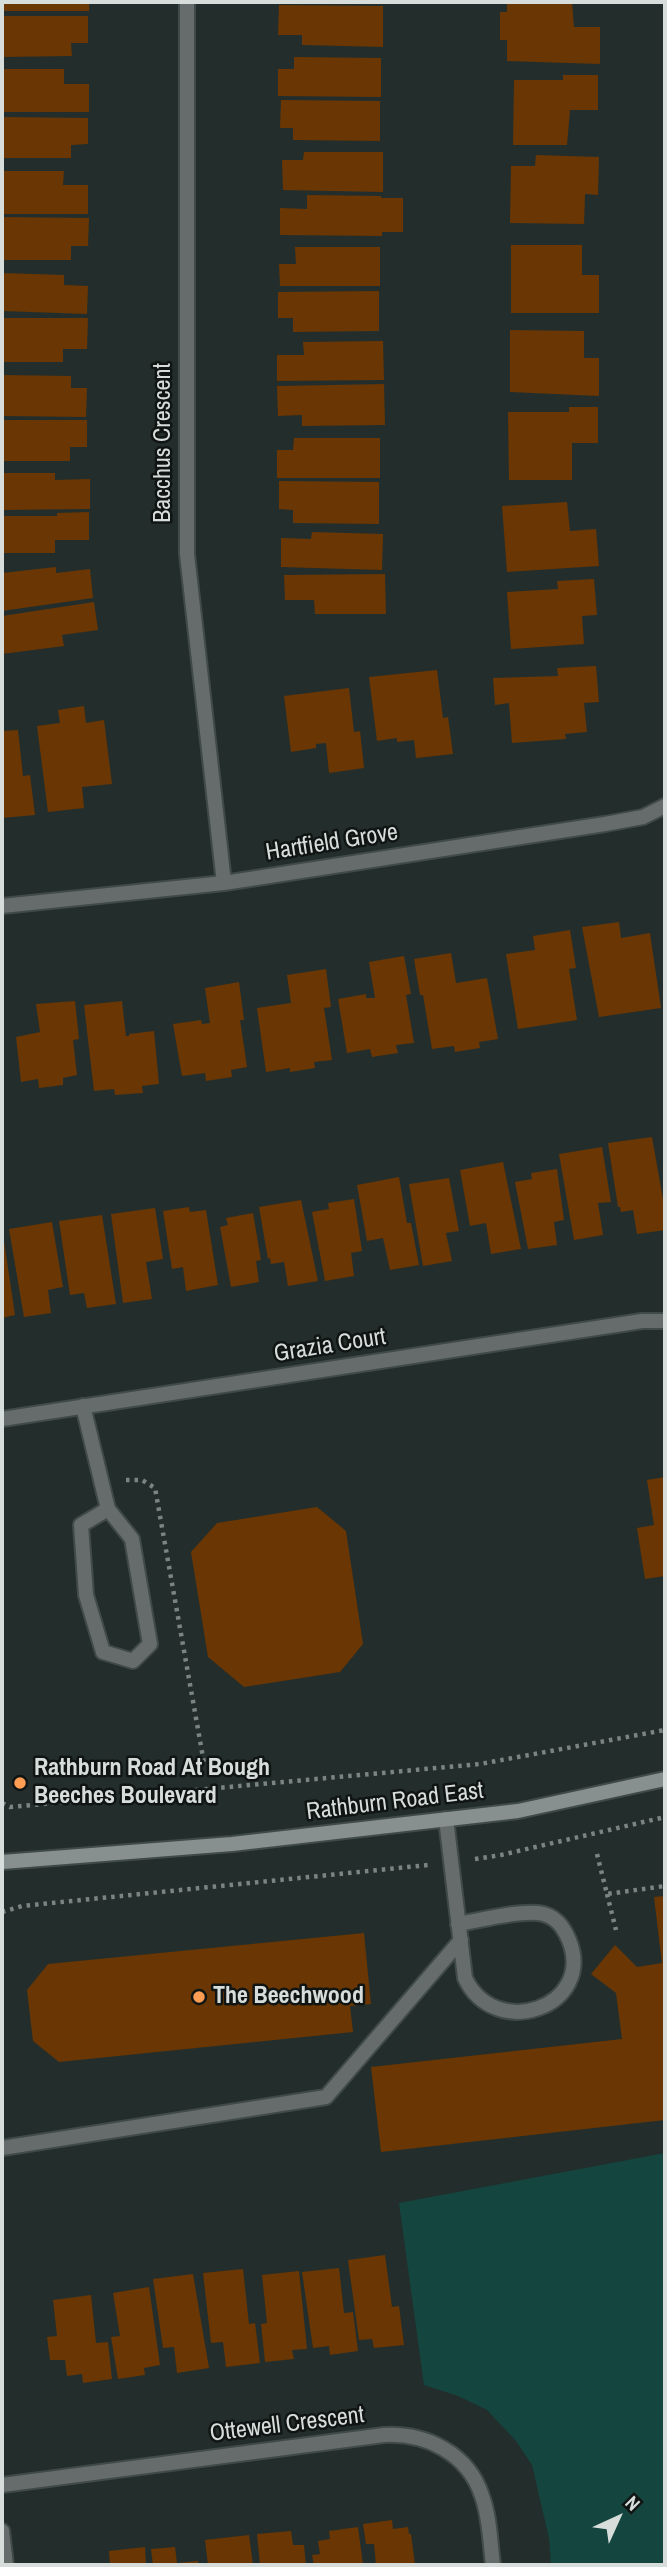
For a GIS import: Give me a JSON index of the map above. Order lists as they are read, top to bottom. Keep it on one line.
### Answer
{"streets":{"street":["Bacchus Crescent","Hartfield Grove","Grazia Court","Rathburn Road East","Ottewell Crescent"]},"crossings":[["Bacchus Crescent","Hartfield Grove"]],"places":["Rathburn Road At Bough Beeches Boulevard","The Beechwood"],"north":"top right"}
